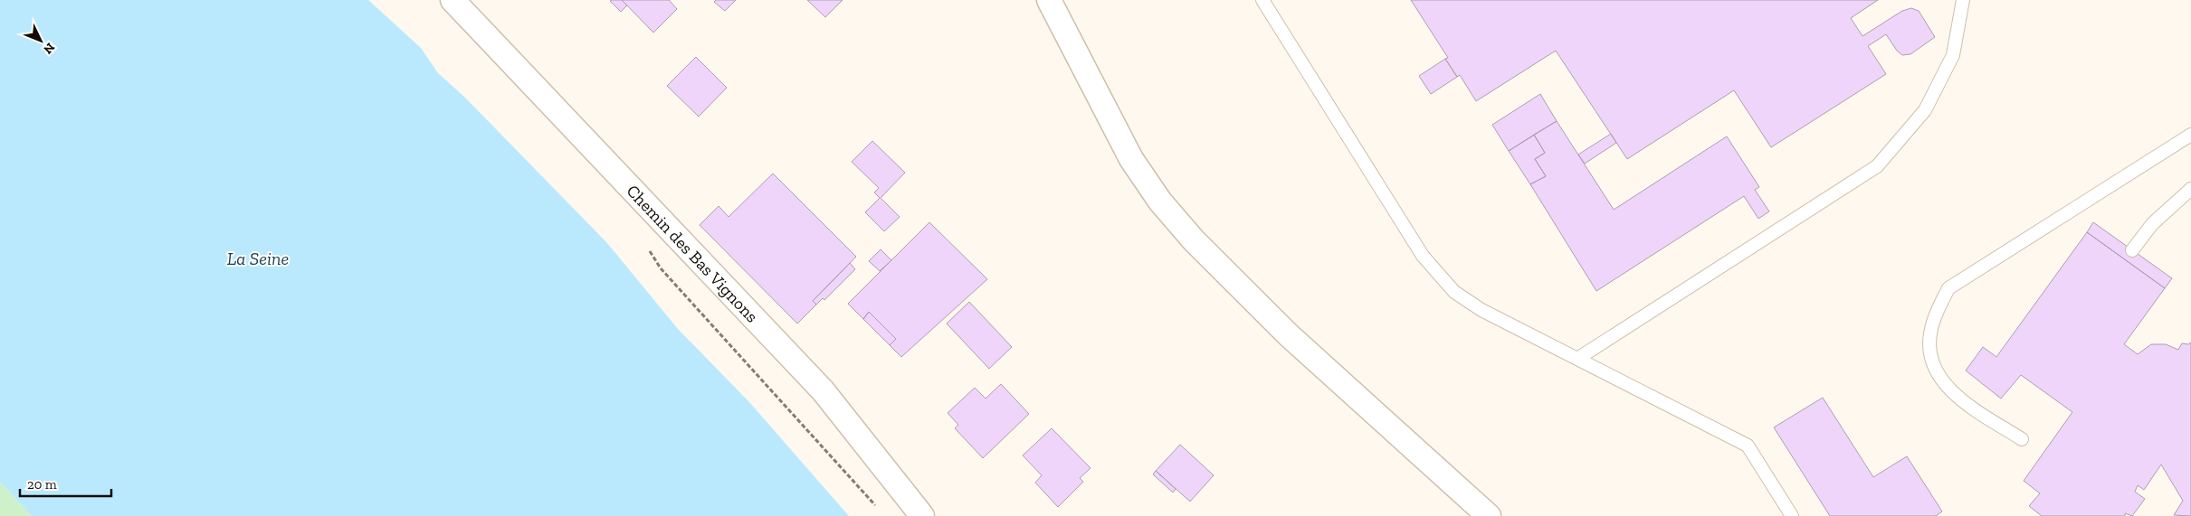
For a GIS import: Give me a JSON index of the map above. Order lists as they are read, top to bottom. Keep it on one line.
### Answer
{"streets":{"street":["Chemin des Bas Vignons"]},"water":["La Seine"],"scale_bar":"20 m","north":"bottom right"}
